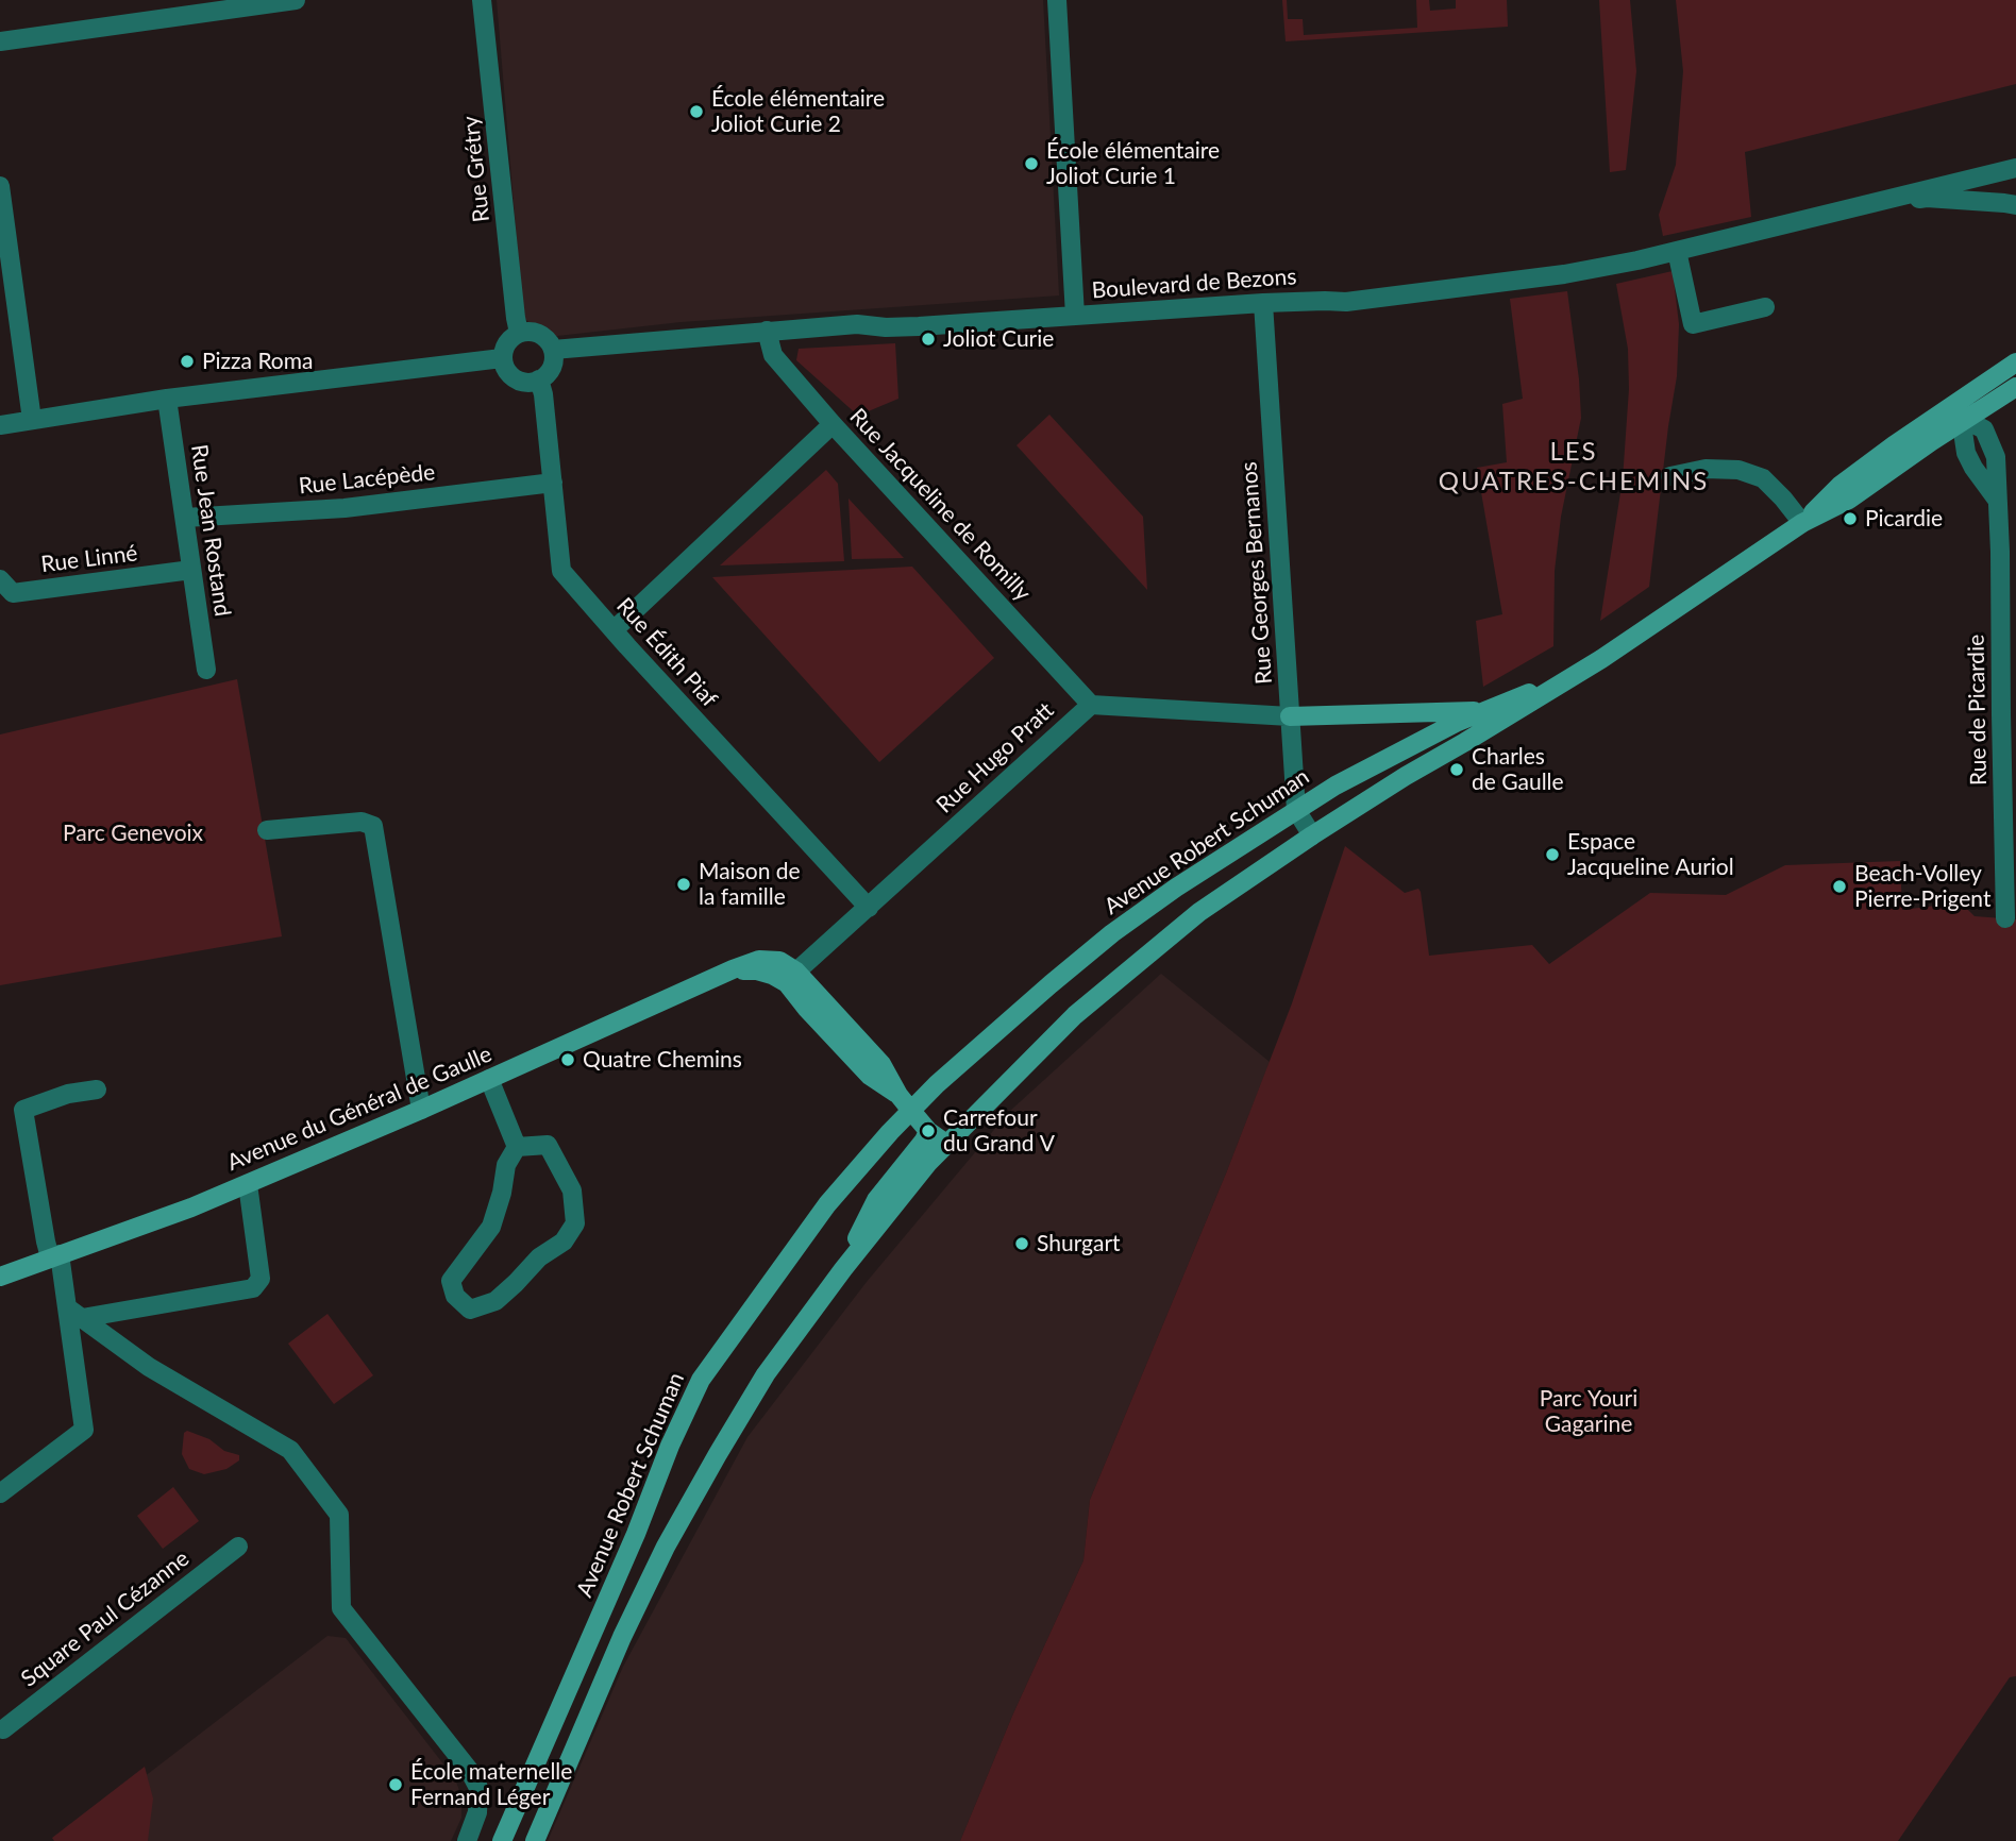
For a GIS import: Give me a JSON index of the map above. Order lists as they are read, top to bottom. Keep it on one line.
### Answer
{"streets":{"main road":["Avenue Robert Schuman","Avenue du Général de Gaulle"],"street":["Rue Grétry","Boulevard de Bezons","Rue Lacépède","Rue Jacqueline de Romilly","Rue Jean Rostand","Rue Linné","Rue Georges Bernanos","Rue Édith Piaf","Rue de Picardie","Rue Hugo Pratt","Square Paul Cézanne"]},"crossings":[["Rue Grétry","Boulevard de Bezons"],["Rue Grétry","Rue Édith Piaf"],["Boulevard de Bezons","Rue Jacqueline de Romilly"],["Boulevard de Bezons","Rue Georges Bernanos"],["Boulevard de Bezons","Rue Édith Piaf"],["Rue Lacépède","Rue Jean Rostand"],["Rue Lacépède","Rue Édith Piaf"],["Rue Jacqueline de Romilly","Rue Hugo Pratt"],["Rue Jean Rostand","Rue Linné"],["Rue Georges Bernanos","Avenue Robert Schuman"],["Rue Édith Piaf","Rue Hugo Pratt"],["Rue Hugo Pratt","Avenue du Général de Gaulle"],["Avenue Robert Schuman","Avenue du Général de Gaulle"]],"districts":["LES QUATRES-CHEMINS"],"parks":["Parc Genevoix","Parc Youri Gagarine"],"places":["École élémentaire Joliot Curie 2","École élémentaire Joliot Curie 1","Joliot Curie","Pizza Roma","Picardie","Charles de Gaulle","Espace Jacqueline Auriol","Maison de la famille","Beach-Volley Pierre-Prigent","Quatre Chemins","Carrefour du Grand V","Shurgart","École maternelle Fernand Léger"]}
